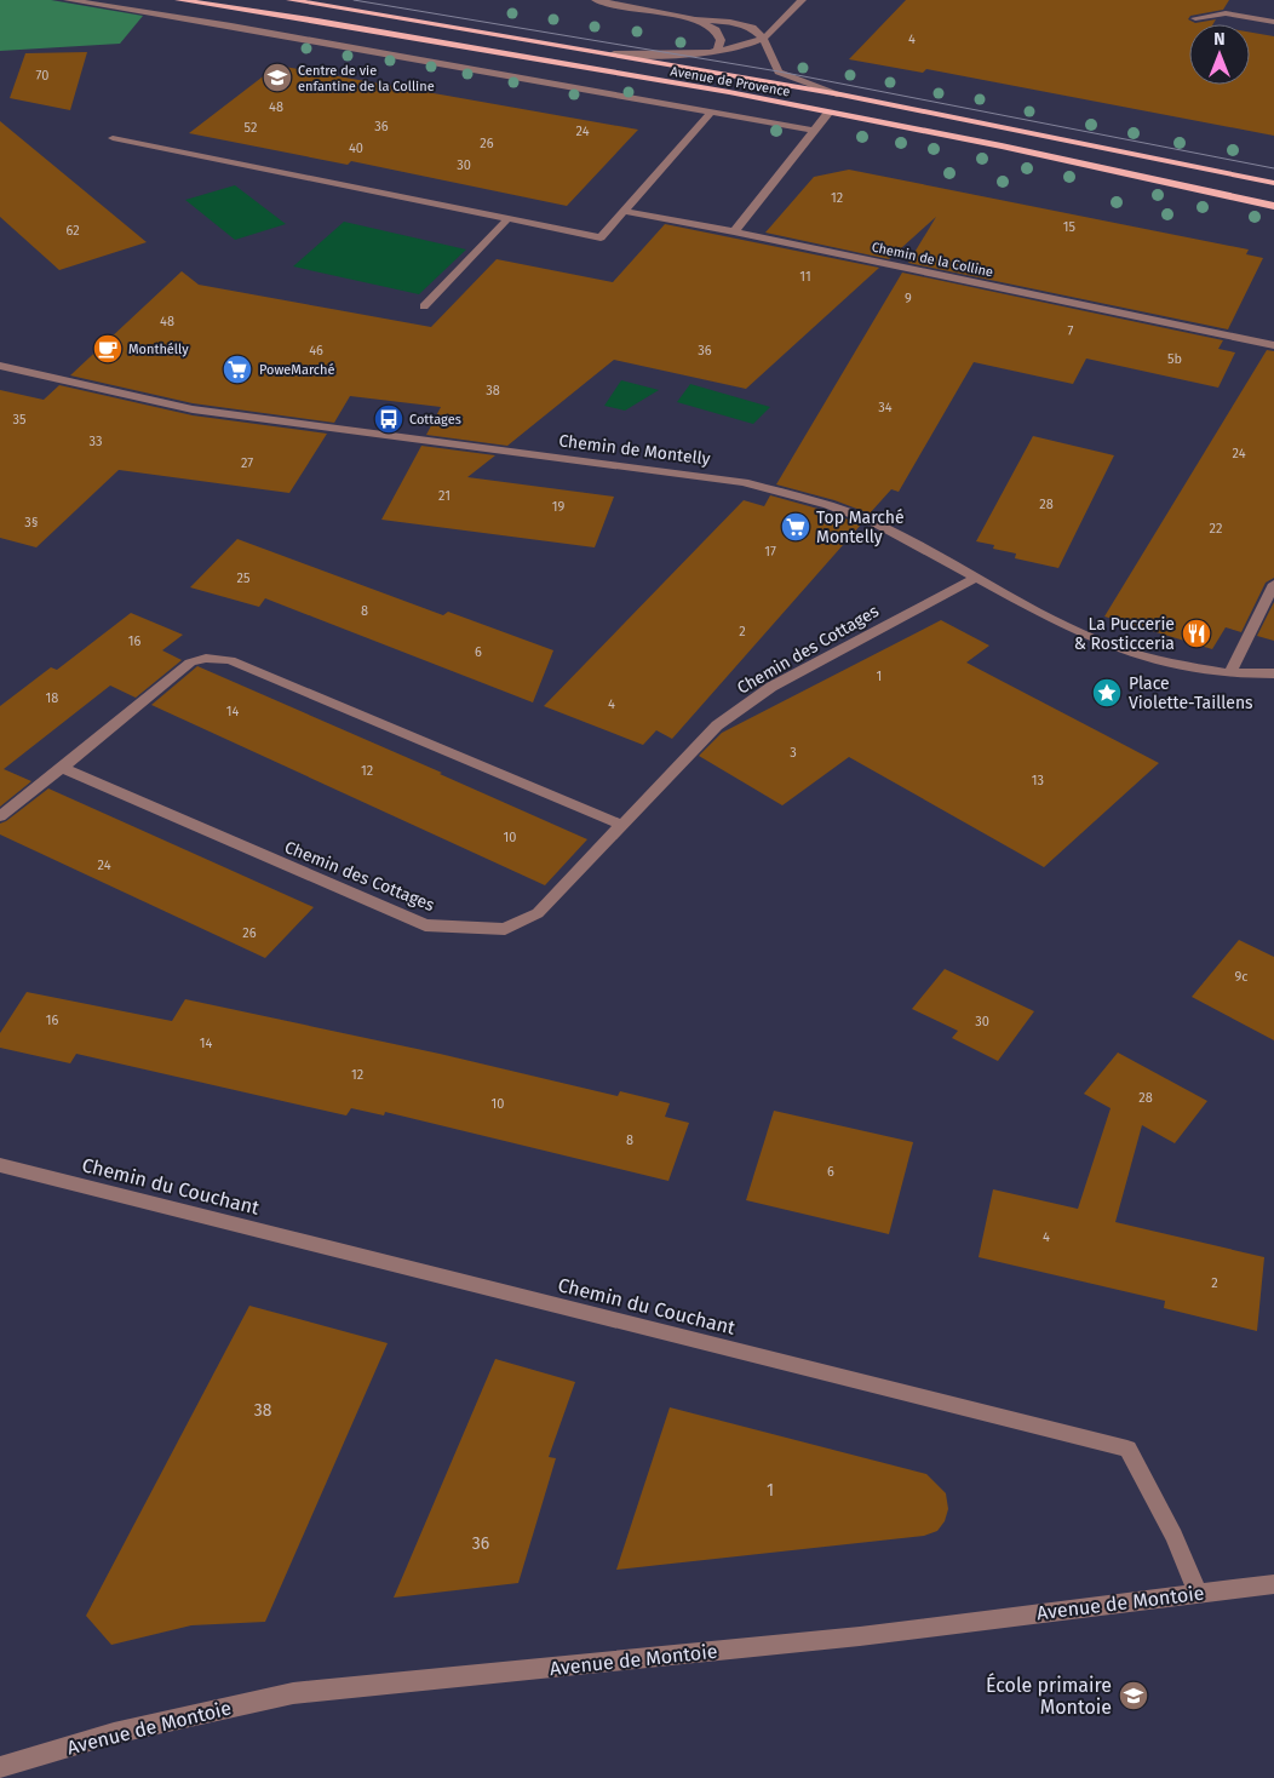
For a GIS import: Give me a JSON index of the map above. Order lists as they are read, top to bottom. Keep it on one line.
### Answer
{"streets":{"main road":["Avenue de Provence"],"street":["Chemin de la Colline","Chemin de Montelly","Chemin des Cottages","Chemin du Couchant","Avenue de Montoie"]},"crossings":[["Chemin de Montelly","Chemin des Cottages"],["Chemin du Couchant","Avenue de Montoie"]],"places":{"school or university":["Centre de vie enfantine de la Colline","École primaire Montoie"],"cafe":["Monthélly"],"supermarket":["PoweMarché","Top Marché Montelly"],"bus stop":["Cottages"],"restaurant":["La Puccerie & Rosticceria"],"place":["Place Violette-Taillens"]},"house_numbers":["4","70","48","36","52","24","26","40","30","12","15","62","11","9","48","7","46","36","5b","38","34","35","33","24","27","21","28","19","3§","22","17","25","8","2","16","6","1","18","4","14","3","12","13","10","24","26","9c","16","30","14","12","28","10","8","6","4","2","38","1","36"],"north":"top"}
